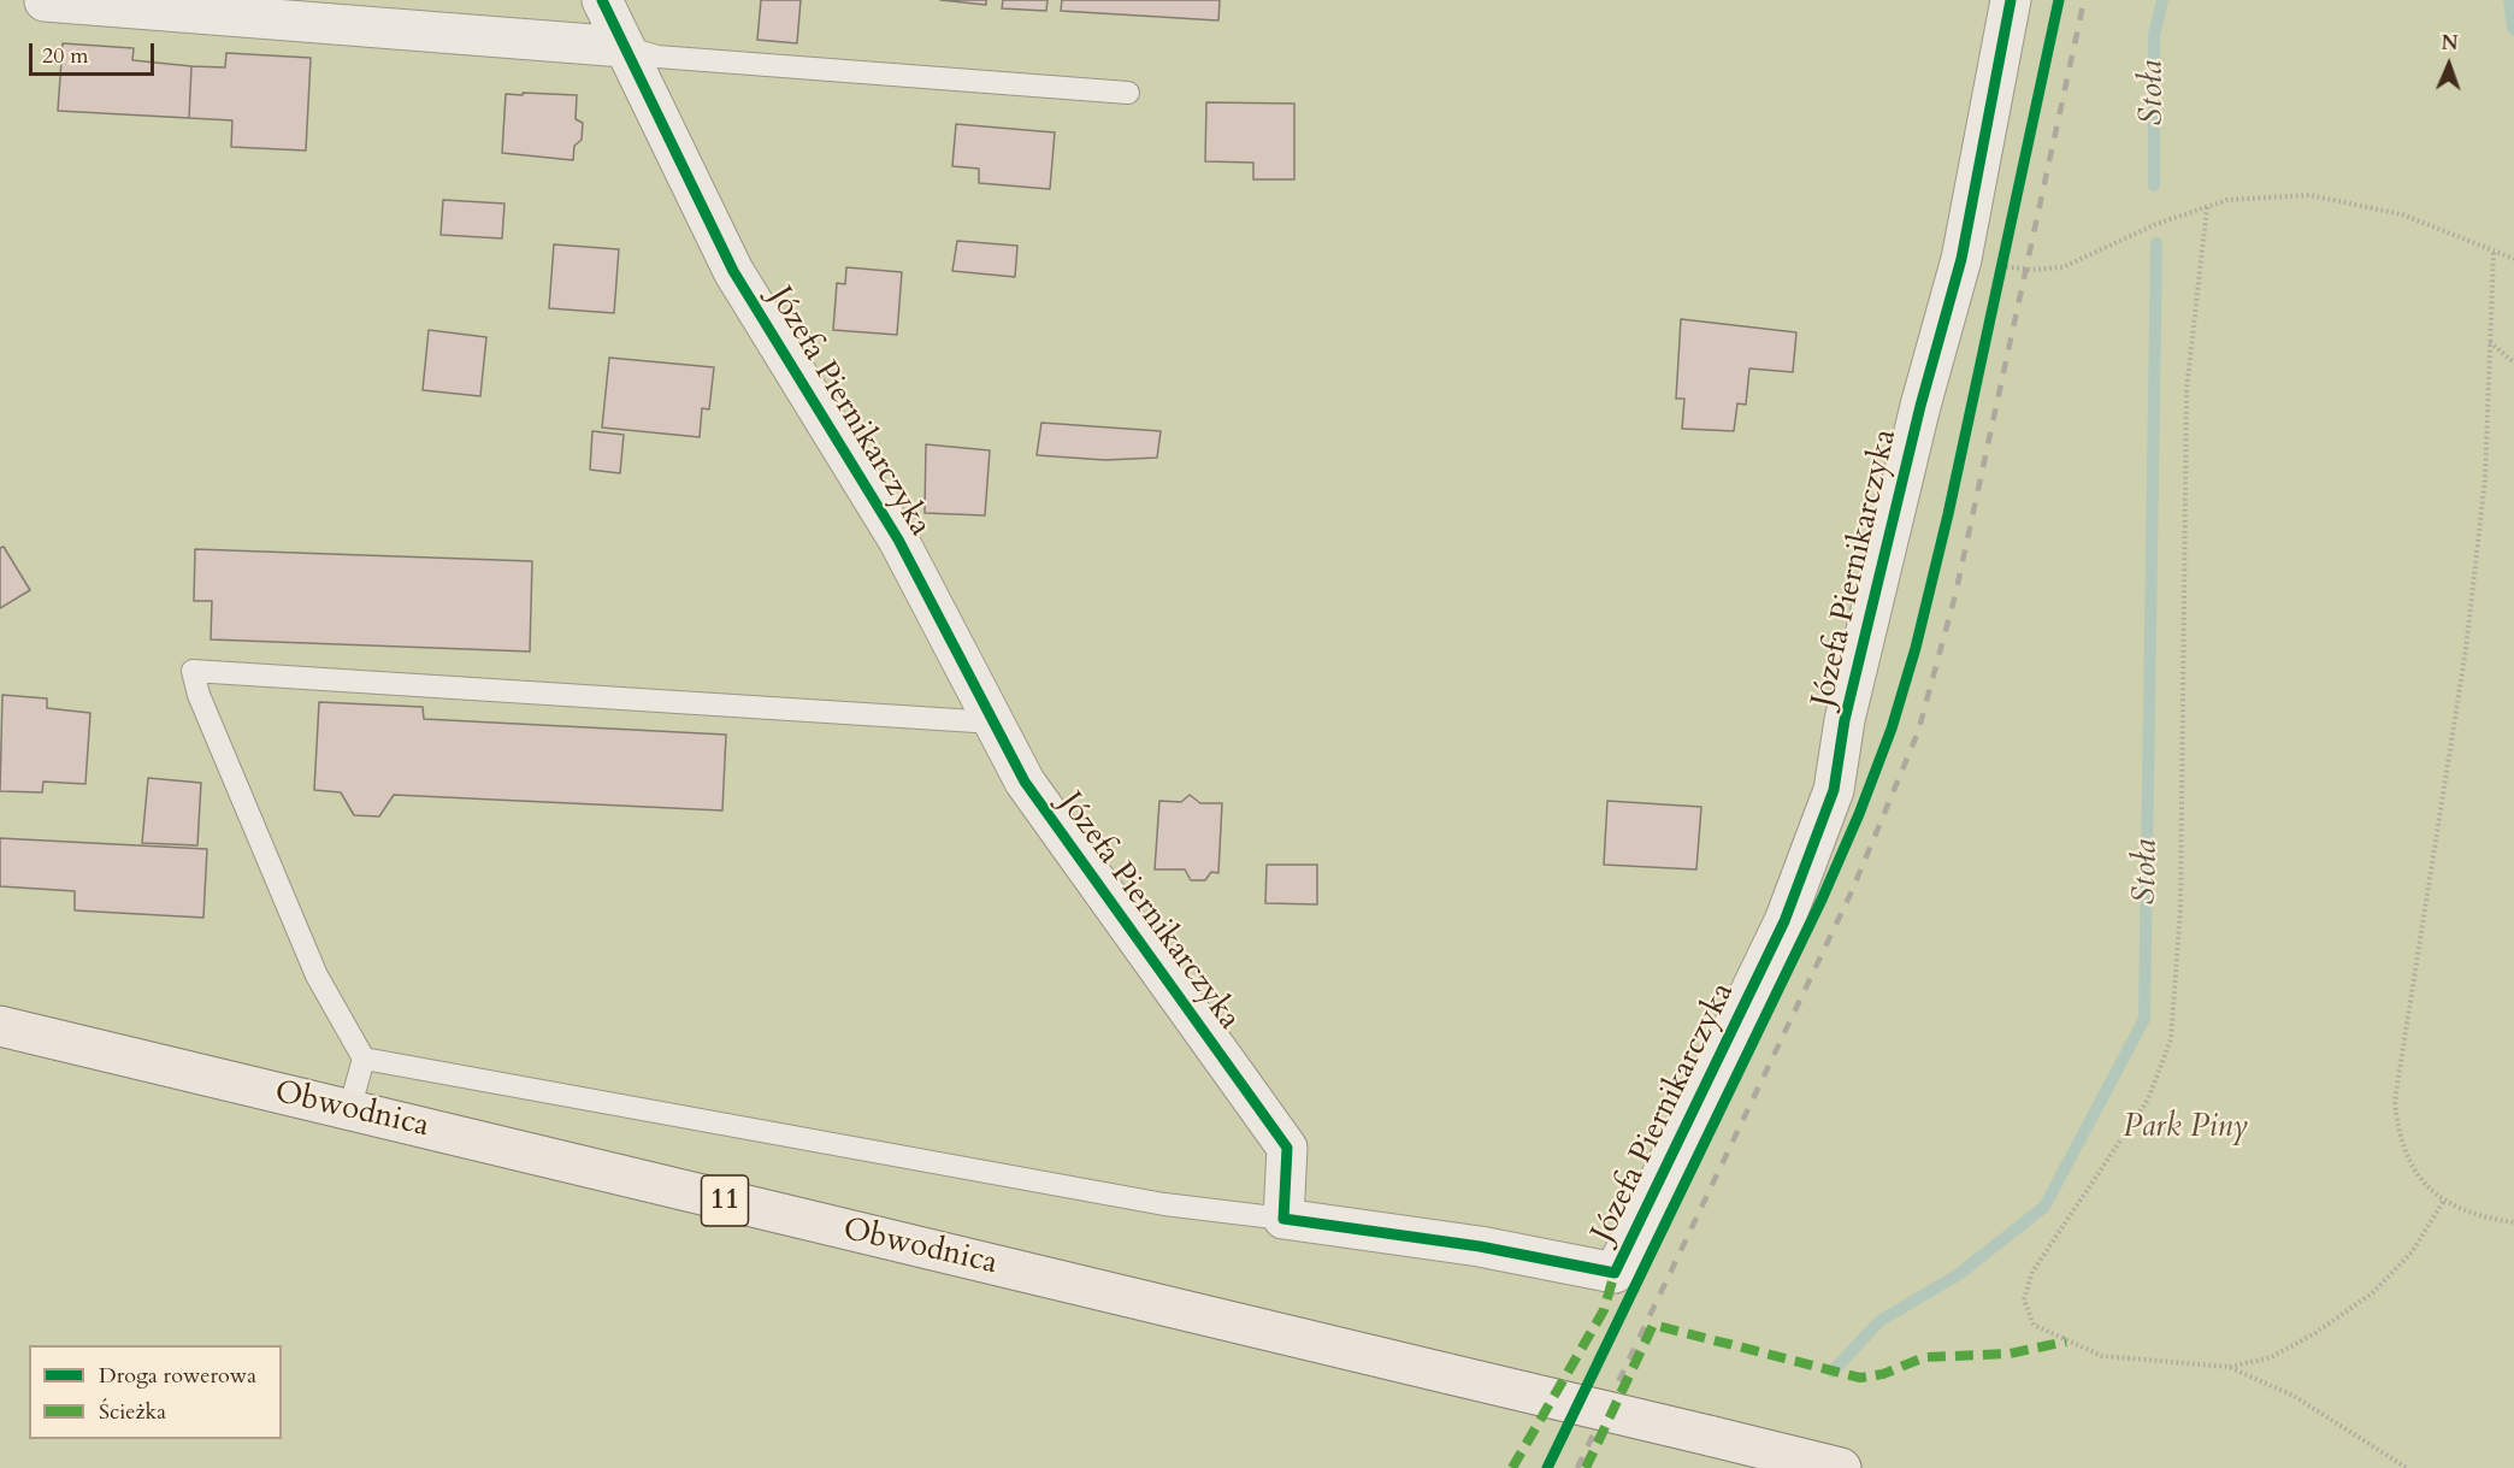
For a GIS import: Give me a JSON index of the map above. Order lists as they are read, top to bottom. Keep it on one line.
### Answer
{"streets":{"highway":["Obwodnica","11"],"street":["Józefa Piernikarczyka"]},"water":["Stoła"],"parks":["Park Piny"],"legend":["Droga rowerowa","Ścieżka"],"scale_bar":"20 m","north":"top"}
